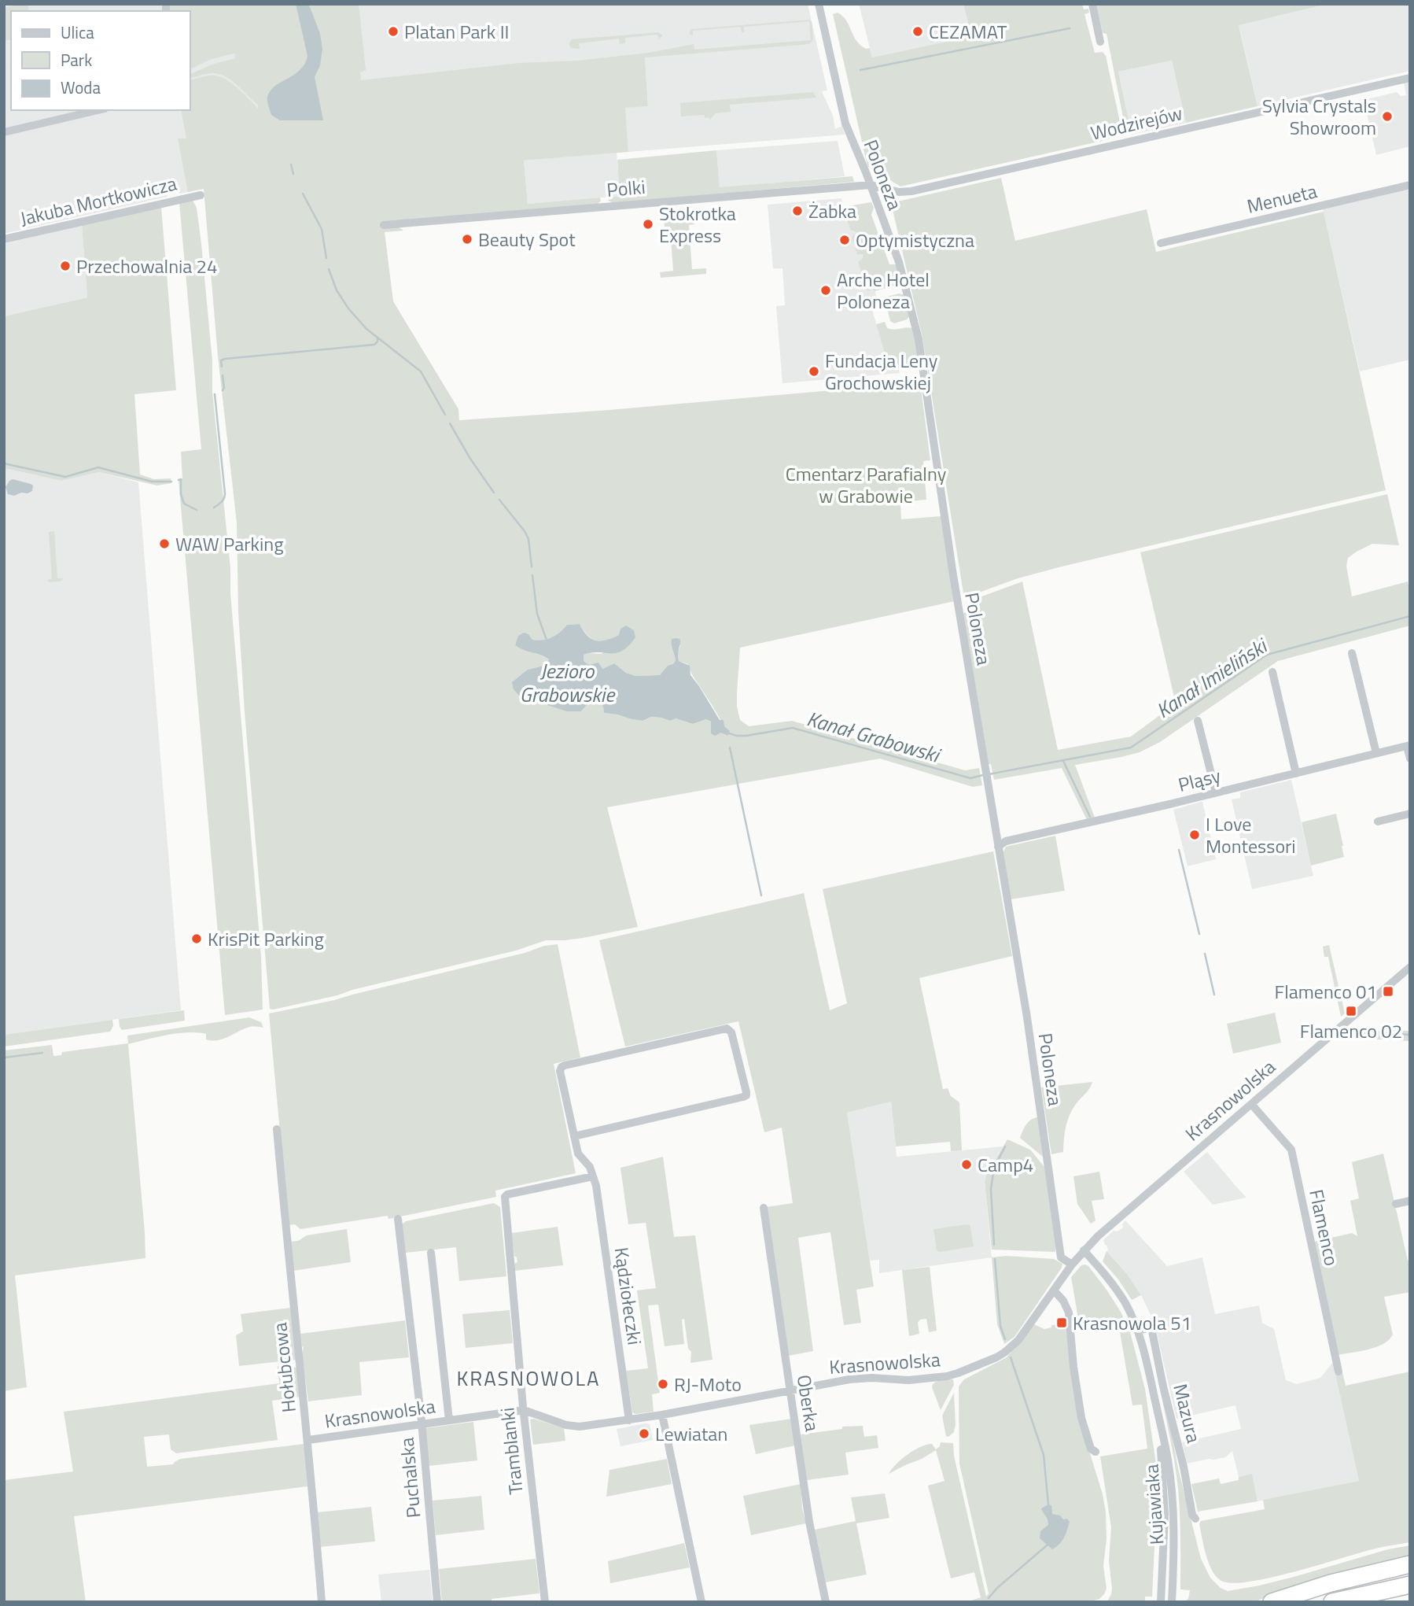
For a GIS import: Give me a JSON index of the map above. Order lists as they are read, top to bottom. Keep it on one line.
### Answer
{"streets":{"street":["Wodzirejów","Poloneza","Polki","Menueta","Jakuba Mortkowicza","Pląsy","Krasnowolska","Flamenco","Kądziołeczki","Hołubcowa","Oberka","Mazura","Tramblanki","Puchalska","Kujawiaka"]},"crossings":[["Wodzirejów","Poloneza"],["Wodzirejów","Polki"],["Poloneza","Polki"],["Poloneza","Pląsy"],["Poloneza","Krasnowolska"],["Krasnowolska","Flamenco"],["Krasnowolska","Kądziołeczki"],["Krasnowolska","Hołubcowa"],["Krasnowolska","Oberka"],["Krasnowolska","Tramblanki"],["Krasnowolska","Puchalska"],["Krasnowolska","Kujawiaka"],["Kądziołeczki","Tramblanki"],["Mazura","Kujawiaka"]],"districts":["KRASNOWOLA"],"water":["Jezioro Grabowskie","Kanał Imieliński","Kanał Grabowski"],"parks":["Cmentarz Parafialny w Grabowie"],"places":{"other":["Platan Park II","CEZAMAT","Sylvia Crystals Showroom","Żabka","Stokrotka Express","Beauty Spot","Optymistyczna","Przechowalnia 24","Arche Hotel Poloneza","Fundacja Leny Grochowskiej","WAW Parking","I Love Montessori","KrisPit Parking","Camp4","RJ-Moto","Lewiatan"],"transit":["Flamenco 01","Flamenco 02","Krasnowola 51"]},"legend":["Ulica","Park","Woda"]}
